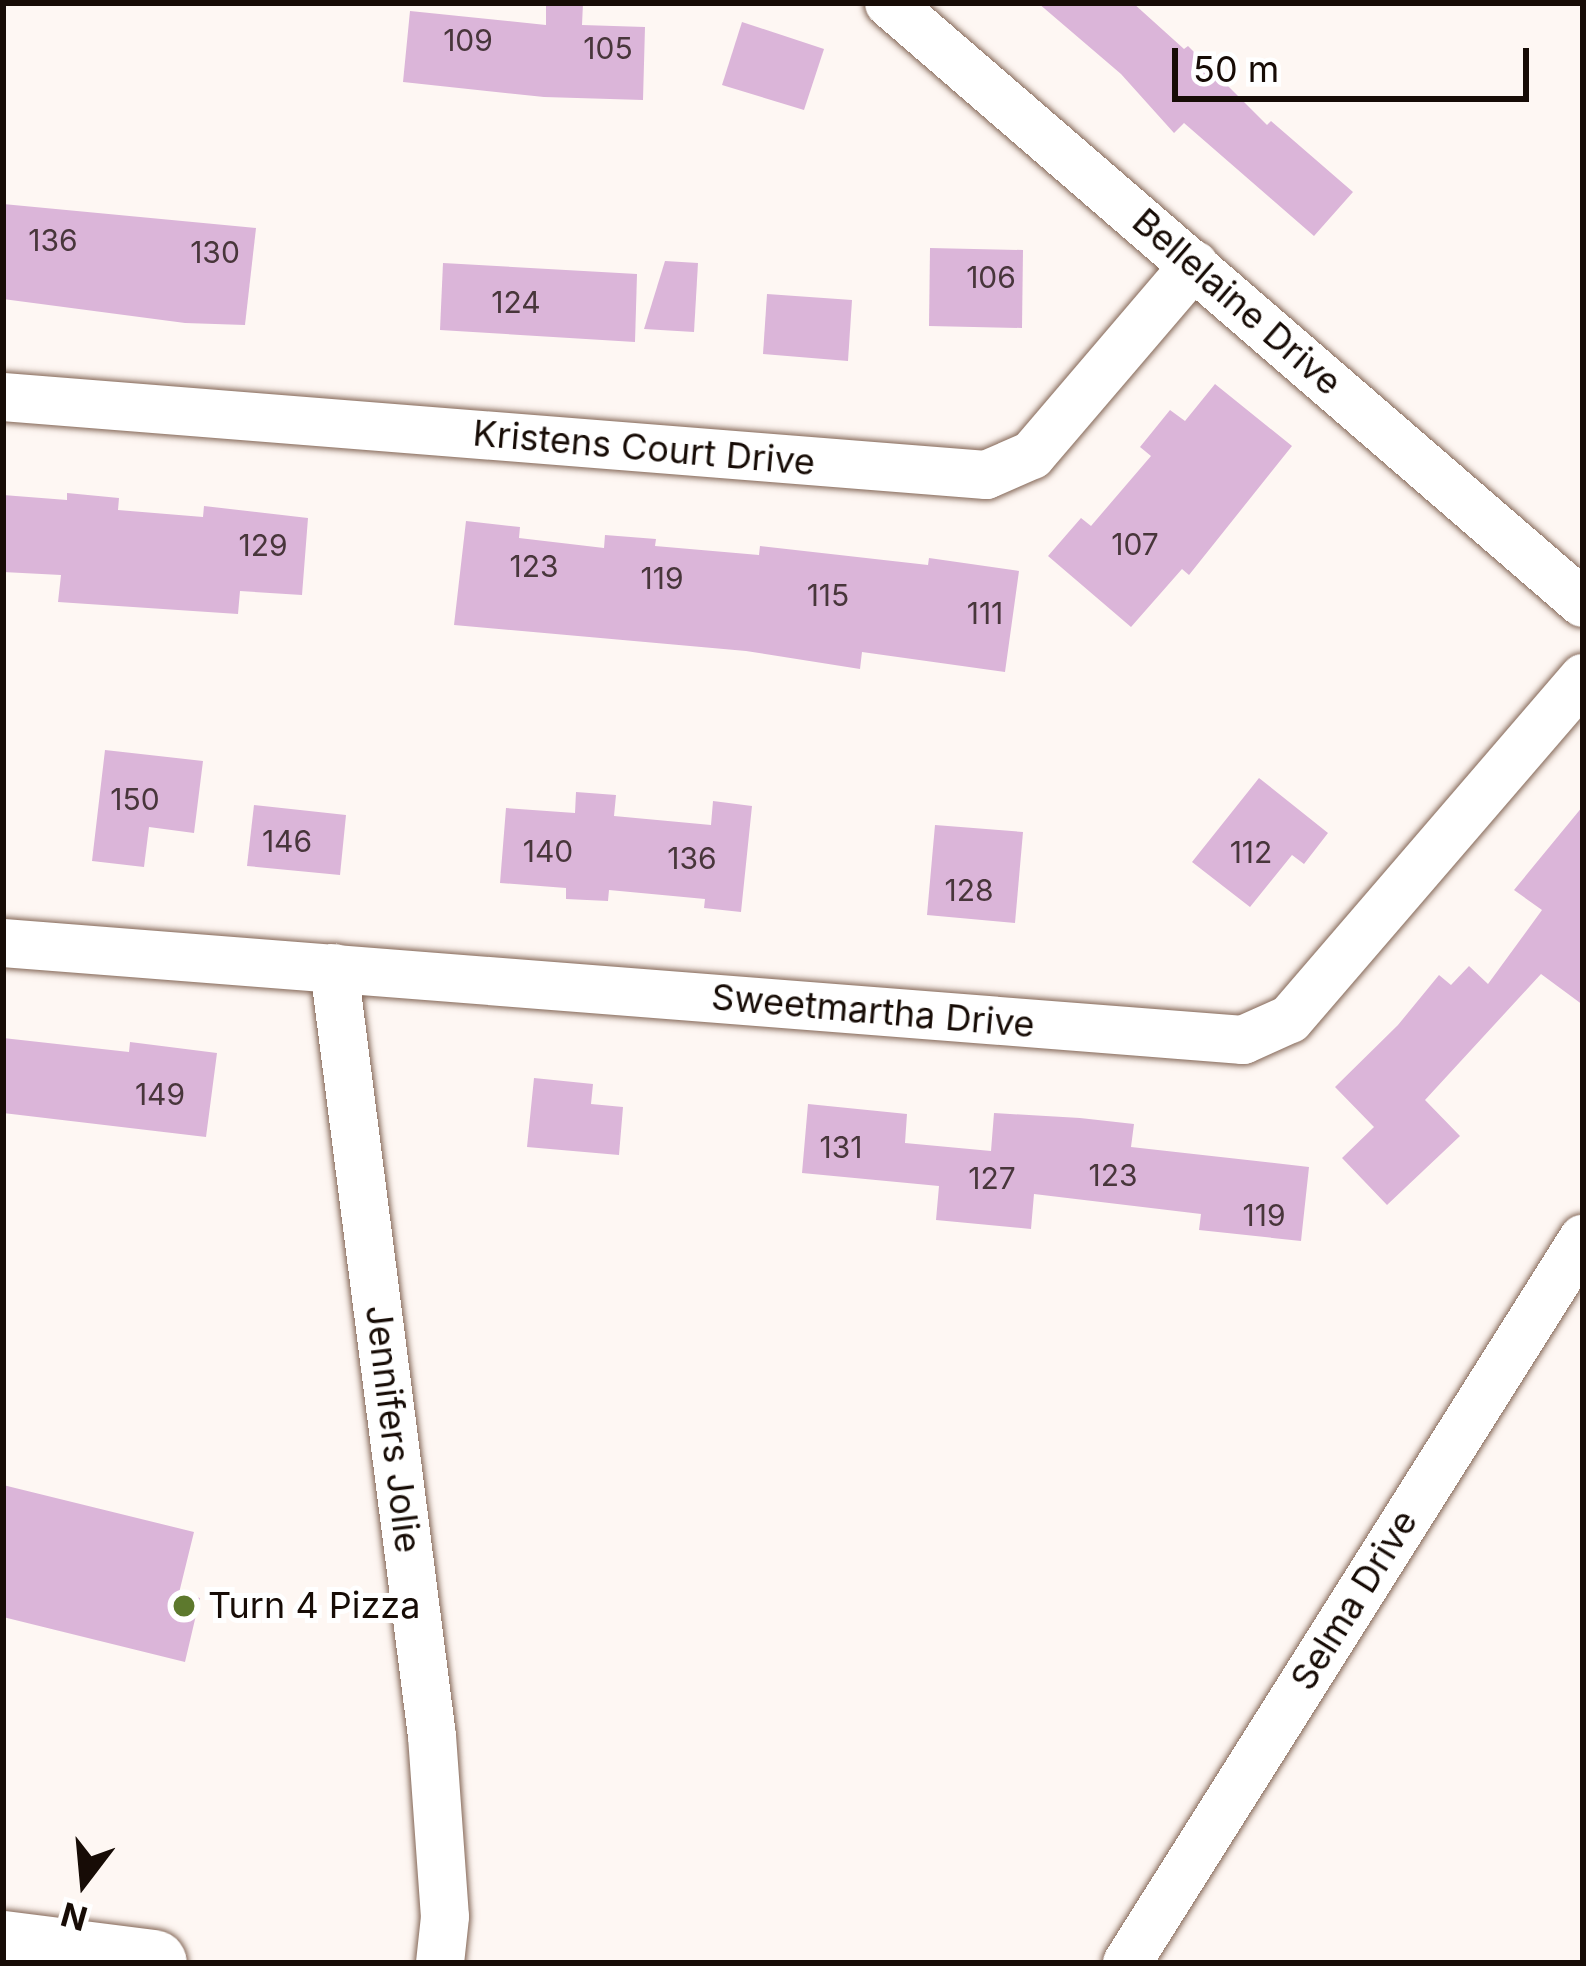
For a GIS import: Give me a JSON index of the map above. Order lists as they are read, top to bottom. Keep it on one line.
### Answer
{"streets":{"street":["Bellelaine Drive","Kristens Court Drive","Sweetmartha Drive","Jennifers Jolie","Selma Drive"]},"crossings":[["Bellelaine Drive","Kristens Court Drive"],["Sweetmartha Drive","Jennifers Jolie"]],"places":["Turn 4 Pizza"],"house_numbers":["109","105","136","130","106","124","107","129","123","119","115","111","150","146","140","112","136","128","149","131","123","127","119"],"scale_bar":"50 m","north":"bottom"}
